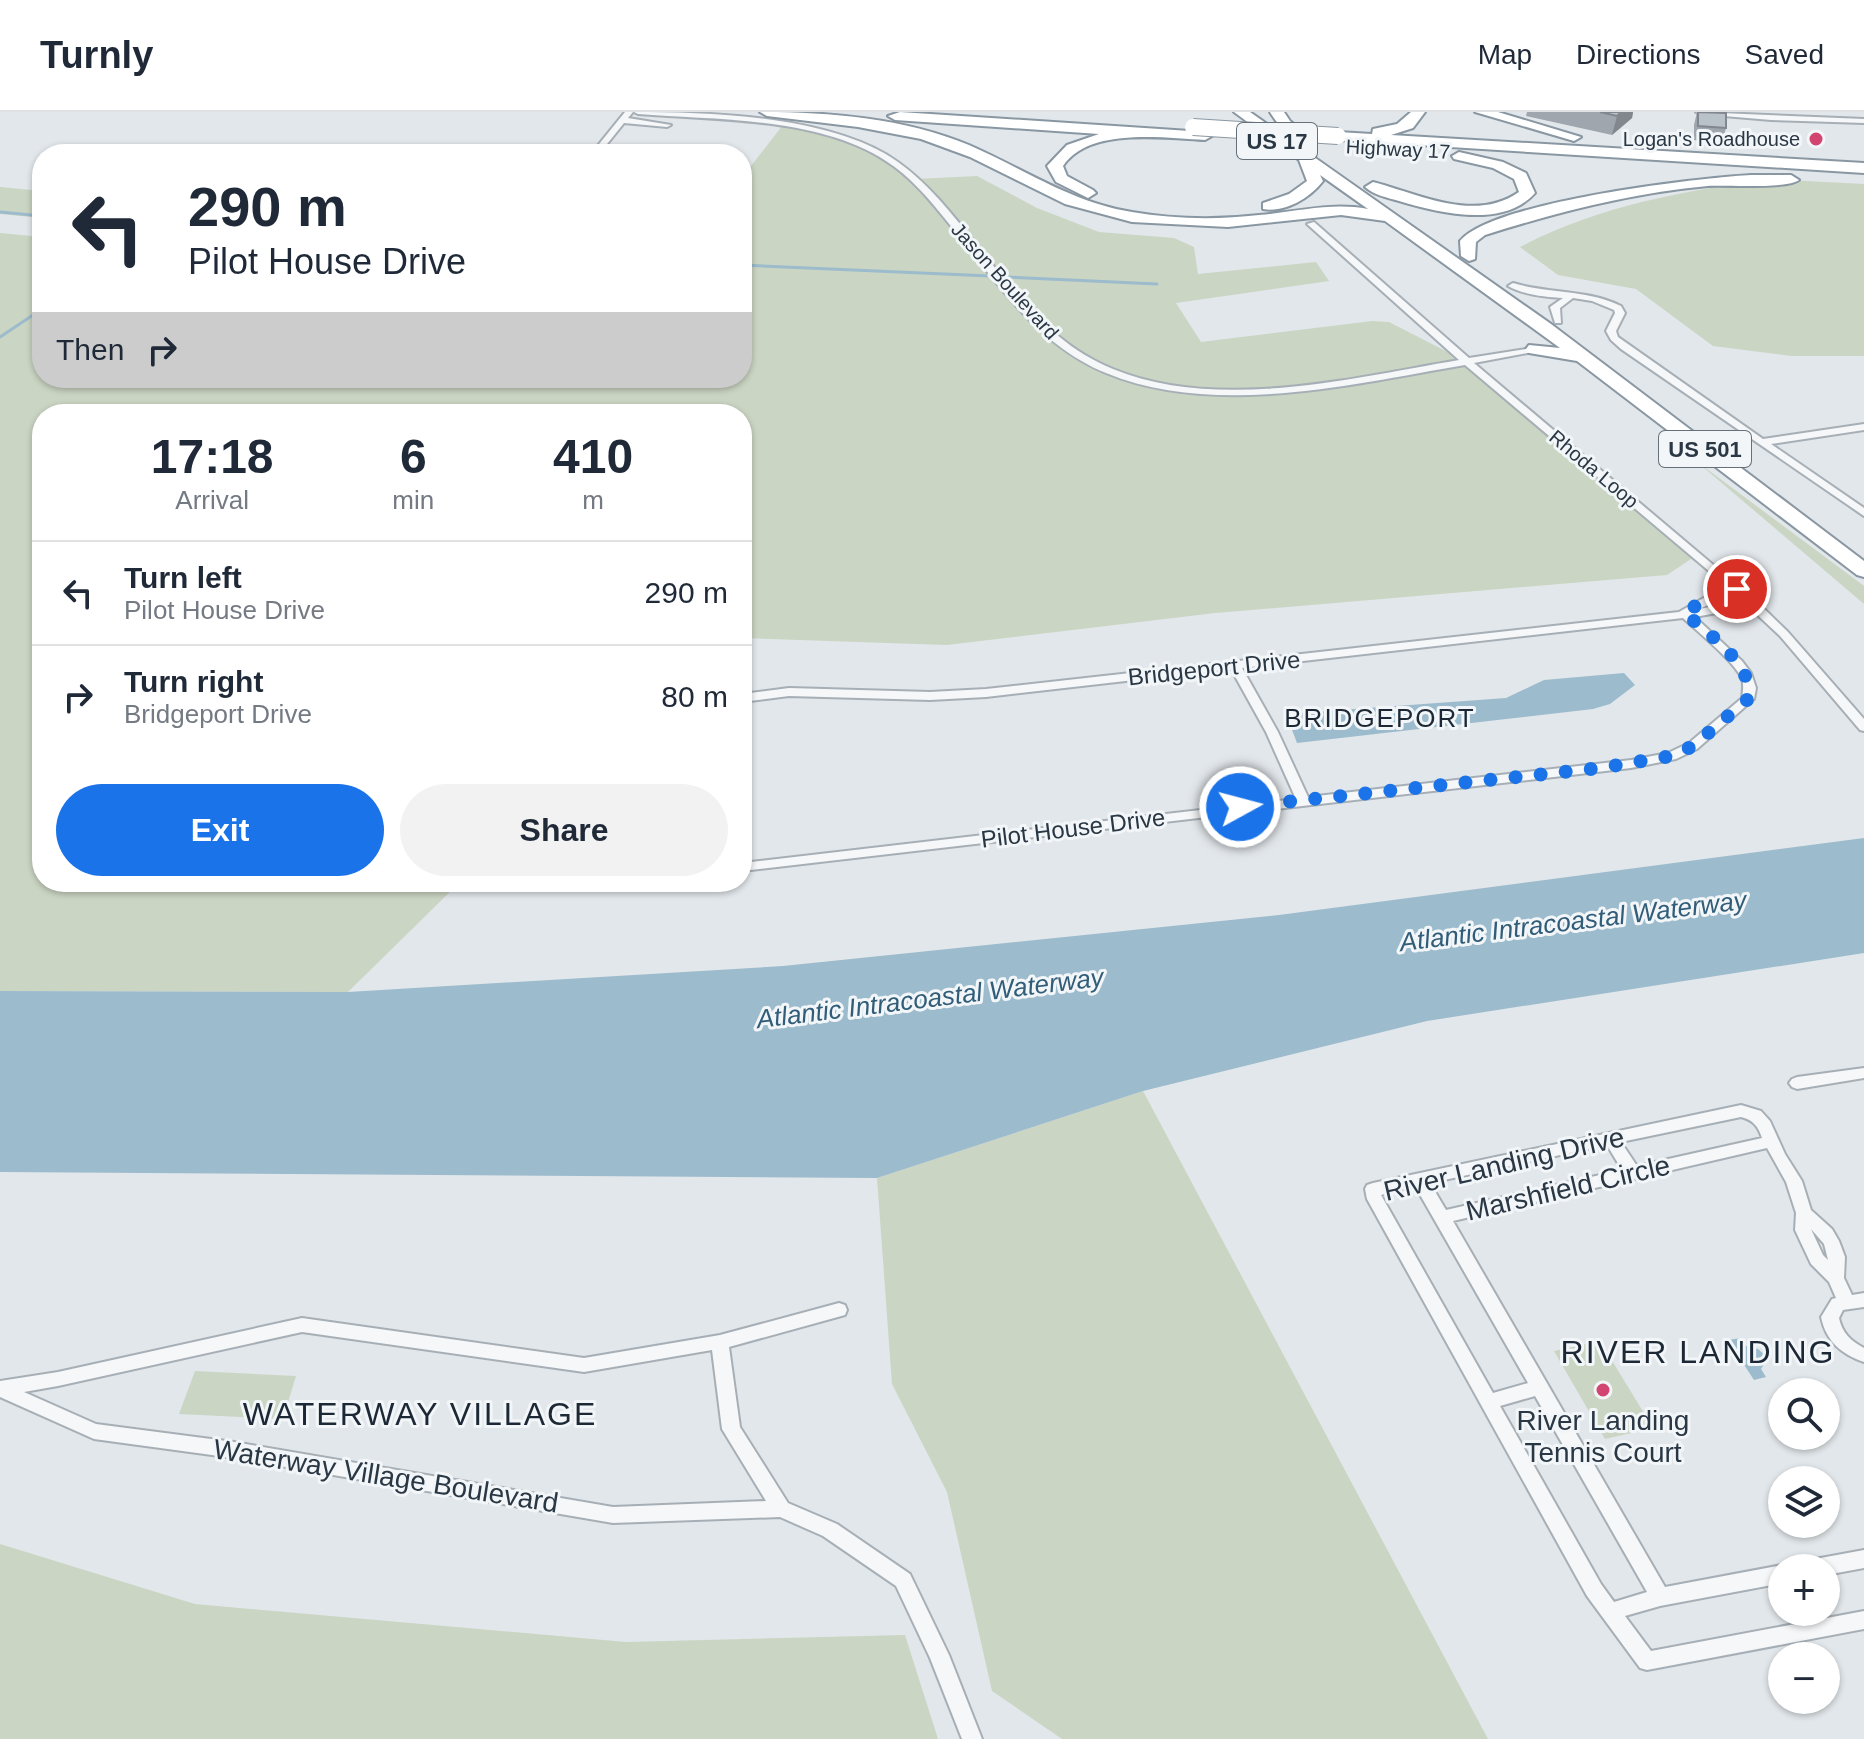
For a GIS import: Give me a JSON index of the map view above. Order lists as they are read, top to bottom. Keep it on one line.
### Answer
{"streets":{"highway":["US 17","Highway 17","US 501"],"street":["Jason Boulevard","Rhoda Loop","Bridgeport Drive","Pilot House Drive","River Landing Drive","Marshfield Circle","Waterway Village Boulevard"]},"crossings":[["Jason Boulevard","Rhoda Loop"],["Rhoda Loop","Bridgeport Drive"],["Bridgeport Drive","Pilot House Drive"],["River Landing Drive","Marshfield Circle"]],"districts":["BRIDGEPORT","RIVER LANDING","WATERWAY VILLAGE"],"water":["Atlantic Intracoastal Waterway"],"places":["Logan's Roadhouse","River Landing Tennis Court"],"page":{"header":"Turnly","nav":["Map","Directions","Saved"],"turn":["290 m","Pilot House Drive"],"then":"Then","eta":["17:18","Arrival","6","min","410","m"],"list":[{"name":"Turn left","note":"Pilot House Drive","value":"290 m"},{"name":"Turn right","note":"Bridgeport Drive","value":"80 m"}],"buttons":["Exit","Share"],"map_buttons":["+","−"]}}
